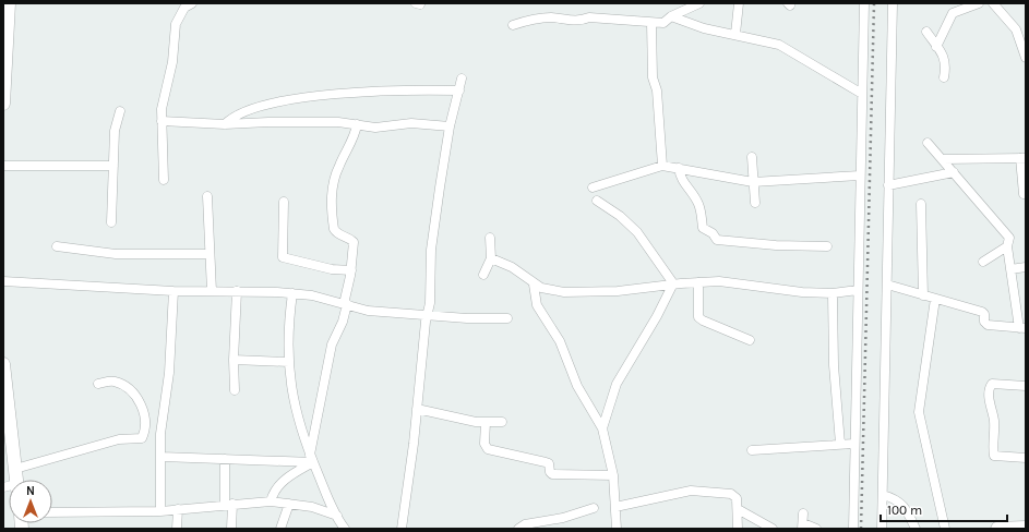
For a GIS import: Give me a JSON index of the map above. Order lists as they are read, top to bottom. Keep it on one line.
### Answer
{"scale_bar":"100 m","north":"top"}
